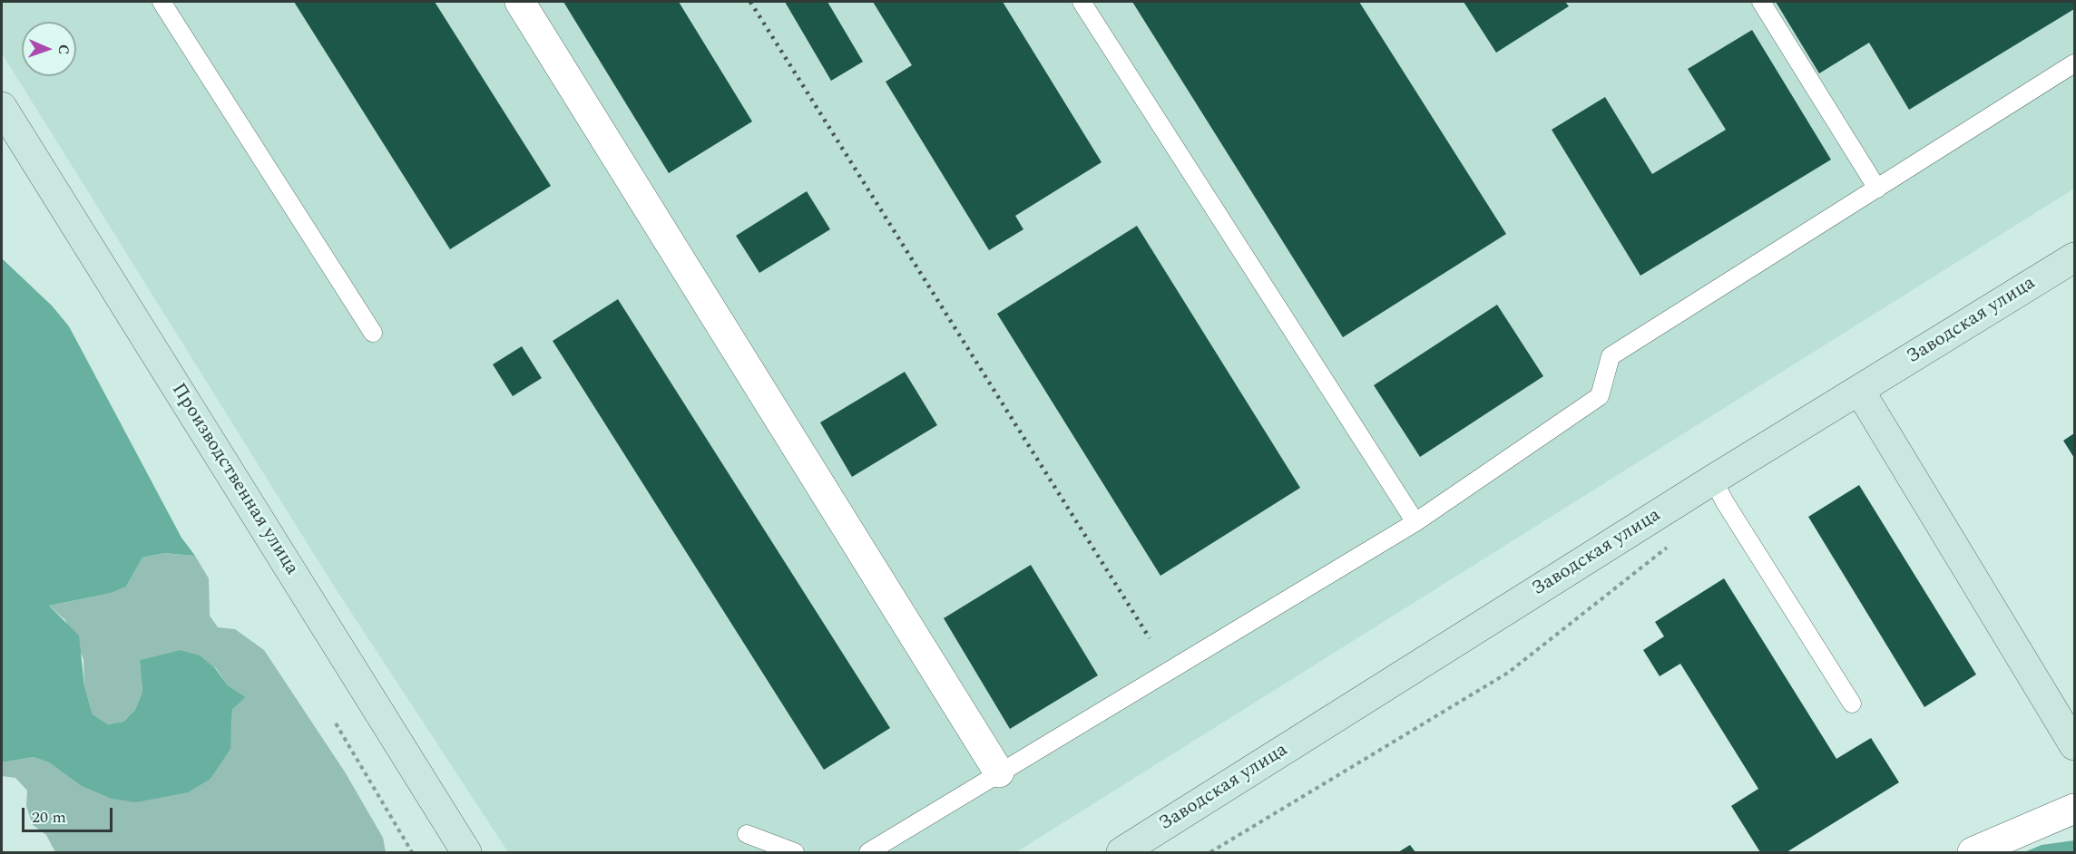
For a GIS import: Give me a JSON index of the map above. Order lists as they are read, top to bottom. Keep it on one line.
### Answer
{"streets":{"main road":["Заводская улица","Производственная улица"]},"scale_bar":"20 m","north":"right"}
